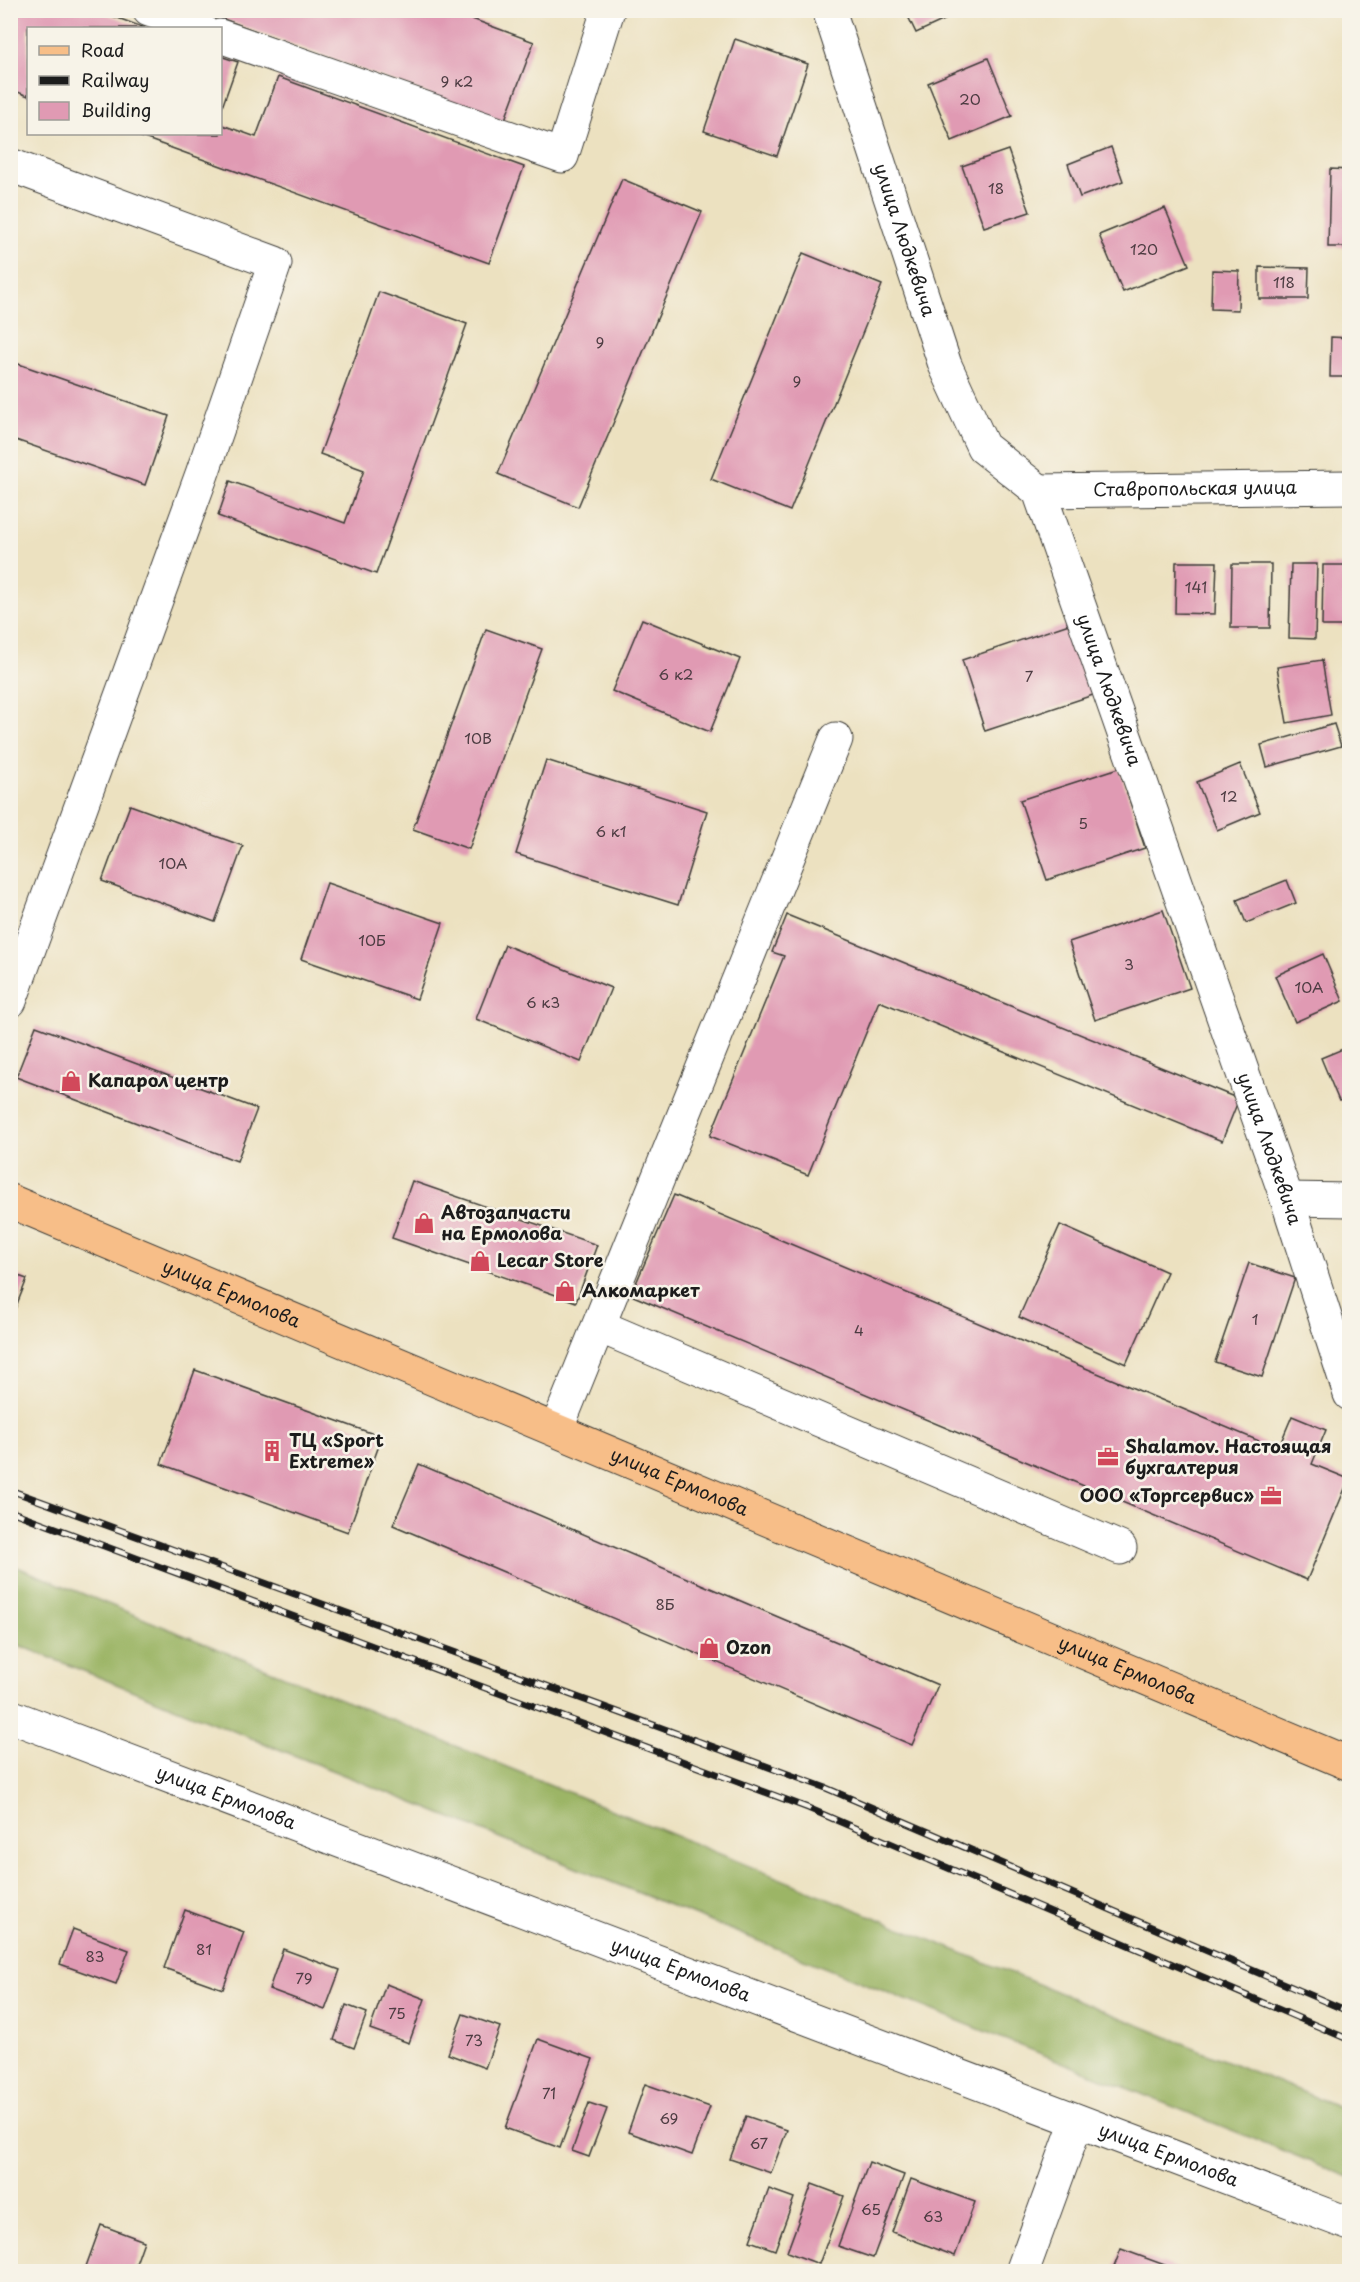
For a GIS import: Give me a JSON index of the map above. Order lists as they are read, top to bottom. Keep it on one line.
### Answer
{"streets":{"main road":["улица Ермолова"],"street":["улица Людкевича","Ставропольская улица"]},"crossings":[["улица Людкевича","Ставропольская улица"]],"places":{"shop":["Капарол центр","Автозапчасти на Ермолова","Lecar Store","Алкомаркет","Ozon"],"building":["ТЦ «Sport Extreme»"],"office":["Shalamov. Настоящая бухгалтерия","ООО «Торгсервис»"]},"house_numbers":["9 к2","20","18","120","118","9","9","141","6 к2","7","10В","12","5","6 к1","10А","10Б","3","10А","6 к3","1","4","8Б","81","83","79","75","73","71","69","67","65","63"],"legend":["Road","Railway","Building"]}
